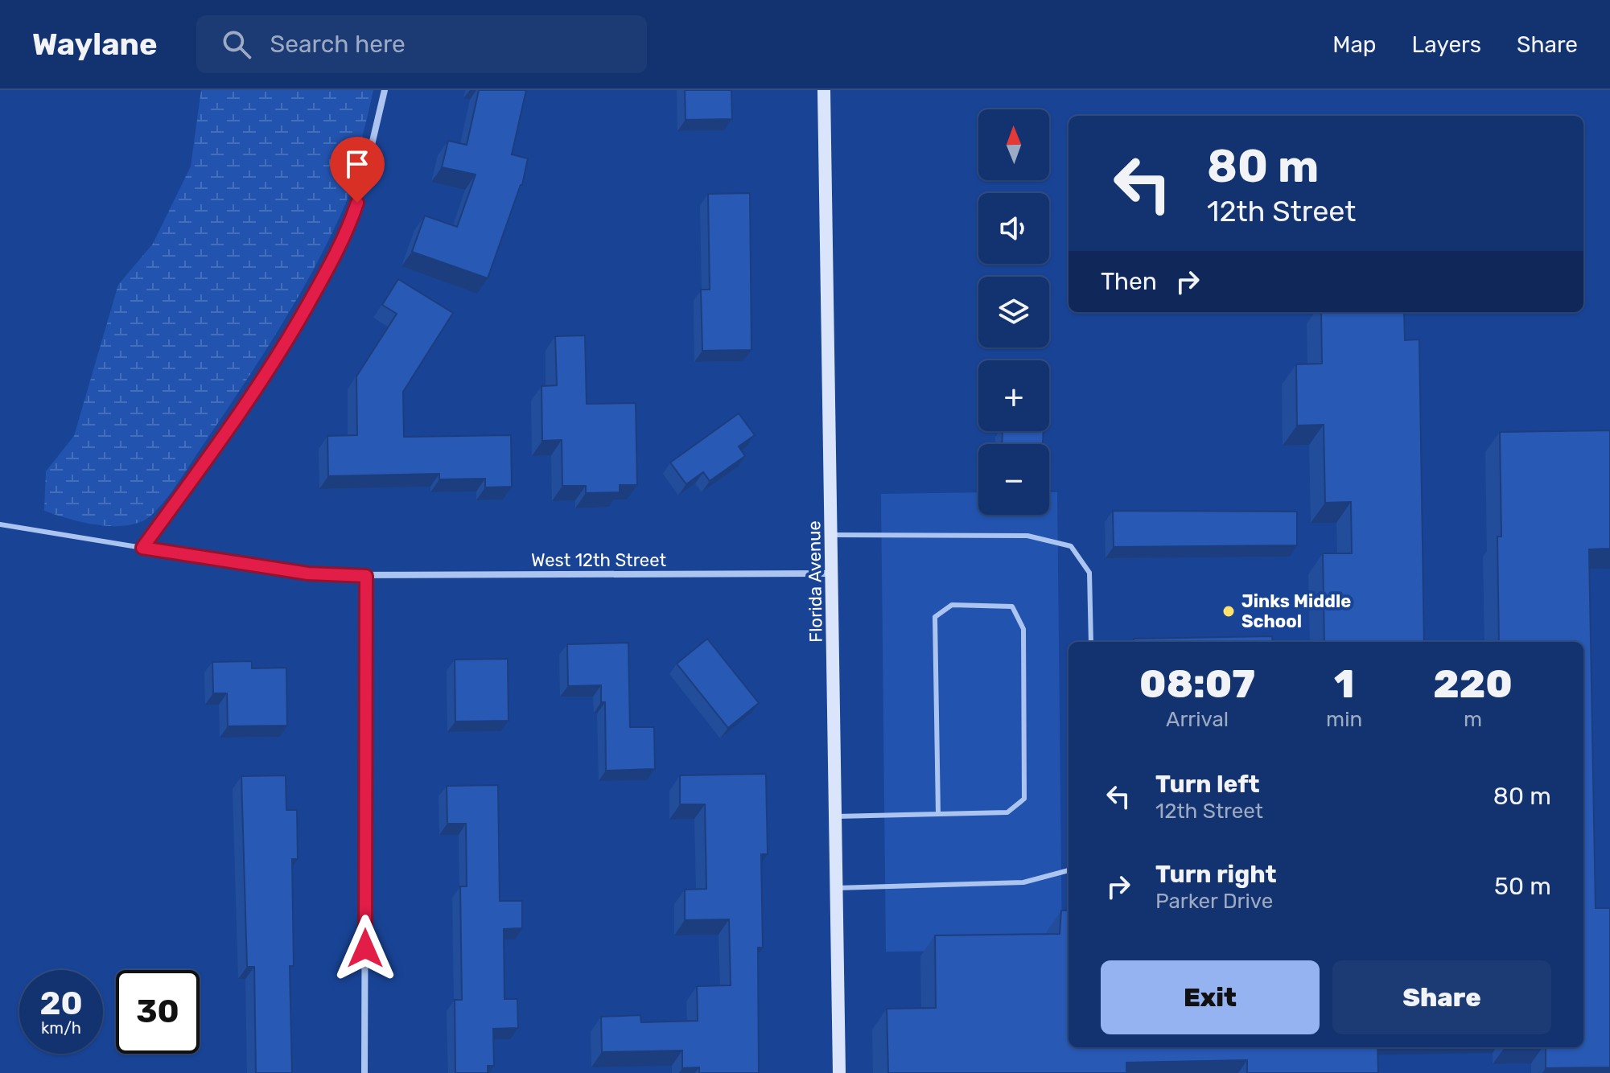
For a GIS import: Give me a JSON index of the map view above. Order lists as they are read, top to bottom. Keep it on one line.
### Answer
{"streets":{"street":["West 12th Street","Florida Avenue"]},"crossings":[["West 12th Street","Florida Avenue"]],"places":["Jinks Middle School"],"north":"top","page":{"header":"Waylane","search":"Search here","nav":["Map","Layers","Share"],"map_buttons":["+","−"],"turn":["80 m","12th Street"],"then":"Then","eta":["08:07","Arrival","1","min","220","m"],"list":[{"name":"Turn left","note":"12th Street","value":"80 m"},{"name":"Turn right","note":"Parker Drive","value":"50 m"}],"buttons":["Exit","Share"],"speed":"20 km/h","limit":"30"}}
